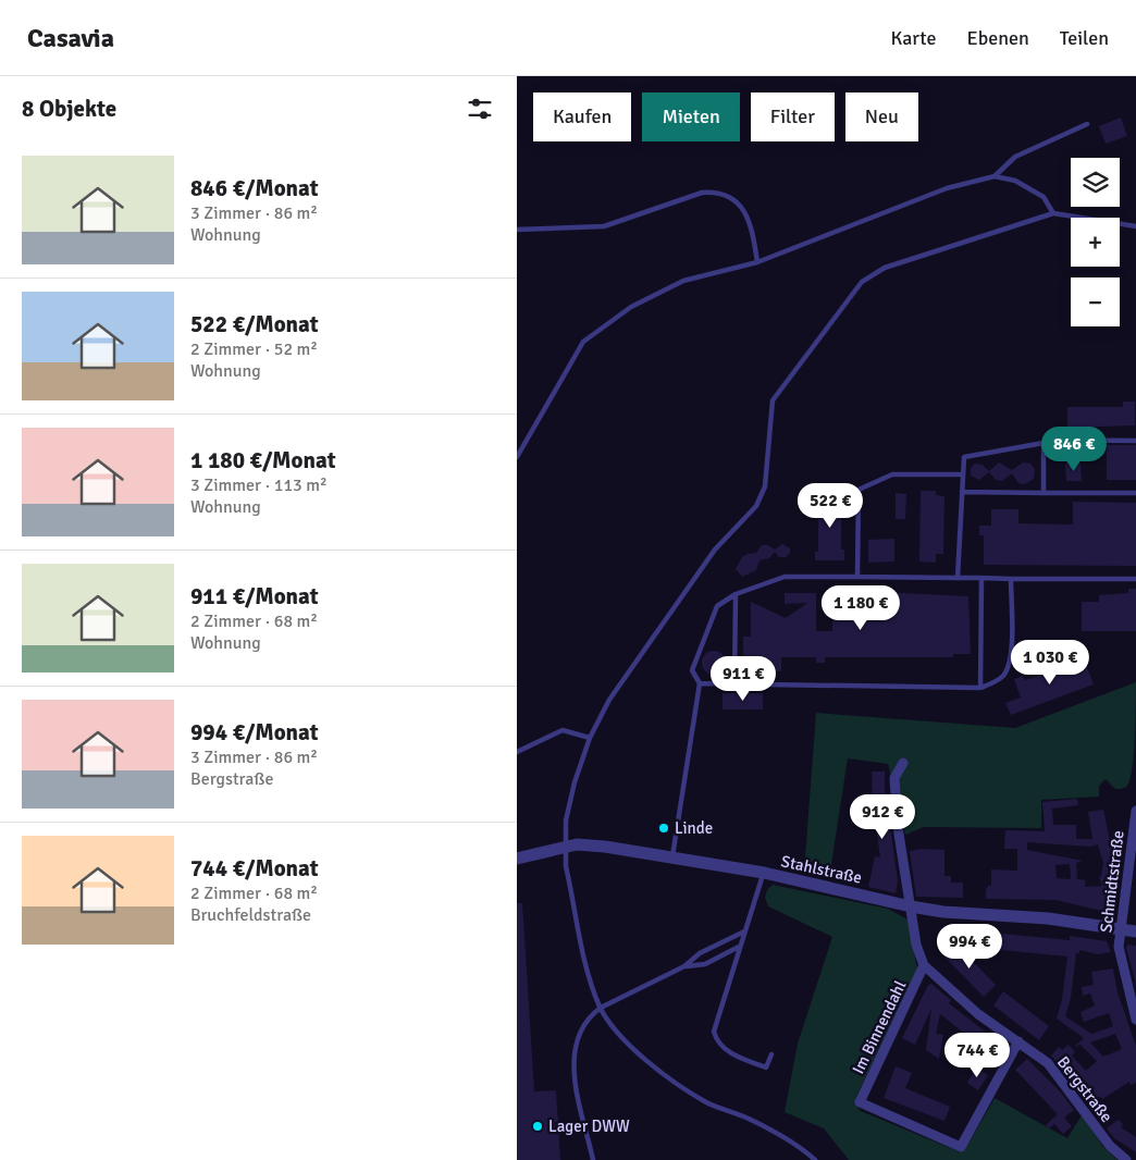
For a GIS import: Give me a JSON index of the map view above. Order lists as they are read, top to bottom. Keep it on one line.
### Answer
{"streets":{"street":["Stahlstraße","Schmidtstraße","Im Binnendahl","Bergstraße"]},"crossings":[["Stahlstraße","Schmidtstraße"],["Im Binnendahl","Bergstraße"]],"places":["Linde","Lager DWW"],"page":{"header":"Casavia","nav":["Karte","Ebenen","Teilen"],"heading":"8 Objekte","chip":["Kaufen","Mieten","Filter","Neu"],"list":[{"name":"846 €/Monat","note":"3 Zimmer · 86 m² · Wohnung"},{"name":"522 €/Monat","note":"2 Zimmer · 52 m² · Wohnung"},{"name":"1 180 €/Monat","note":"3 Zimmer · 113 m² · Wohnung"},{"name":"911 €/Monat","note":"2 Zimmer · 68 m² · Wohnung"},{"name":"994 €/Monat","note":"3 Zimmer · 86 m² · Bergstraße"},{"name":"744 €/Monat","note":"2 Zimmer · 68 m² · Bruchfeldstraße"}],"map_buttons":["+","−"],"price":["846 €","522 €","1 180 €","1 030 €","911 €","912 €","994 €","744 €"]}}
